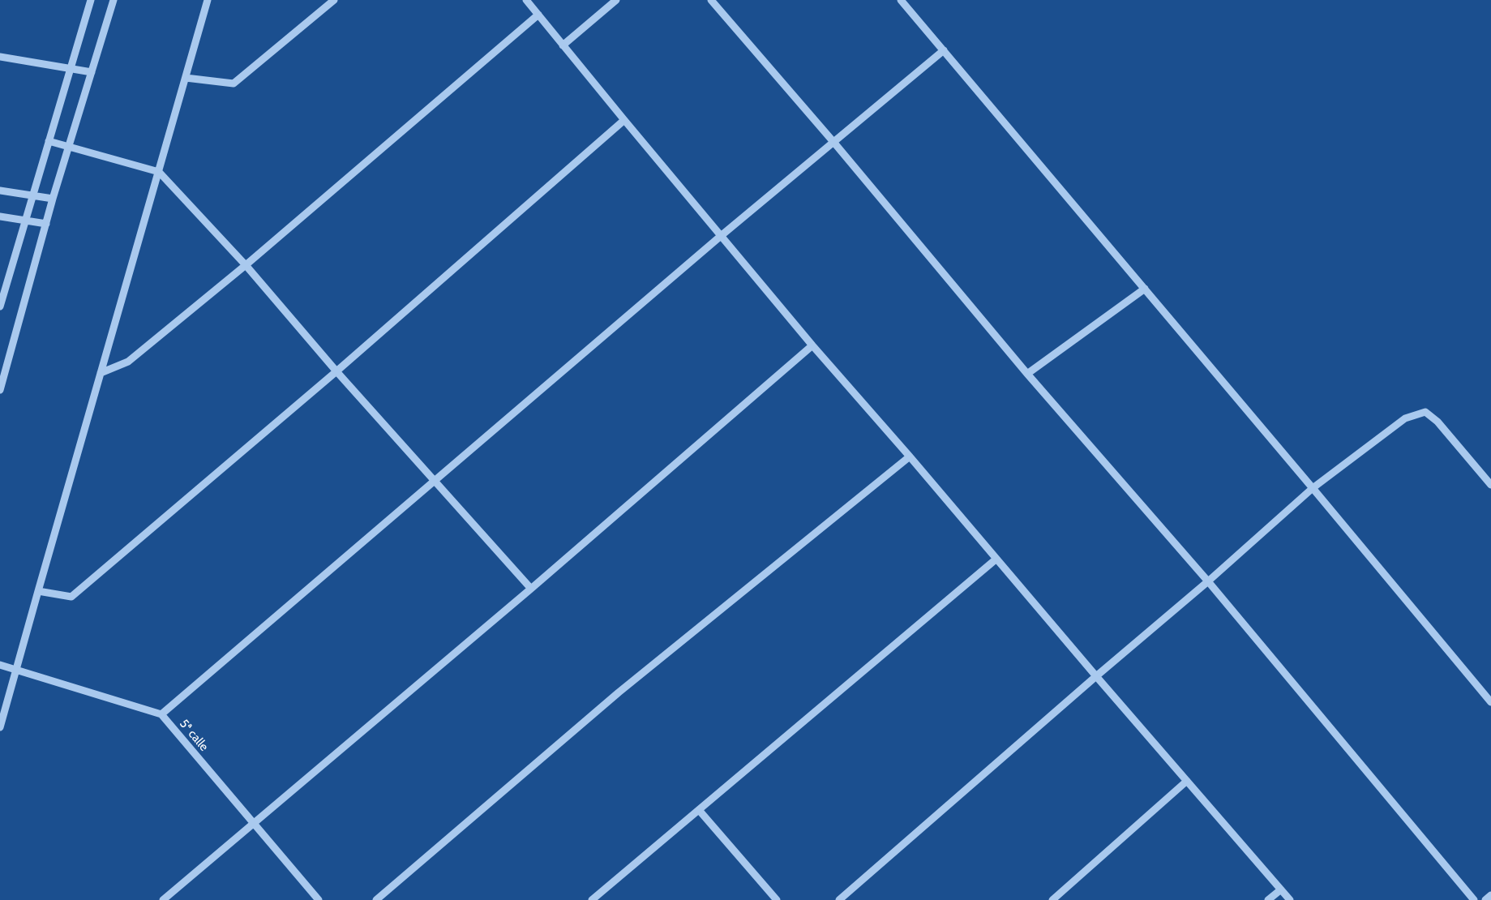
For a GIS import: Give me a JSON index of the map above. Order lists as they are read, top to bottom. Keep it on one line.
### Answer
{"streets":{"street":["5ª calle"]}}
